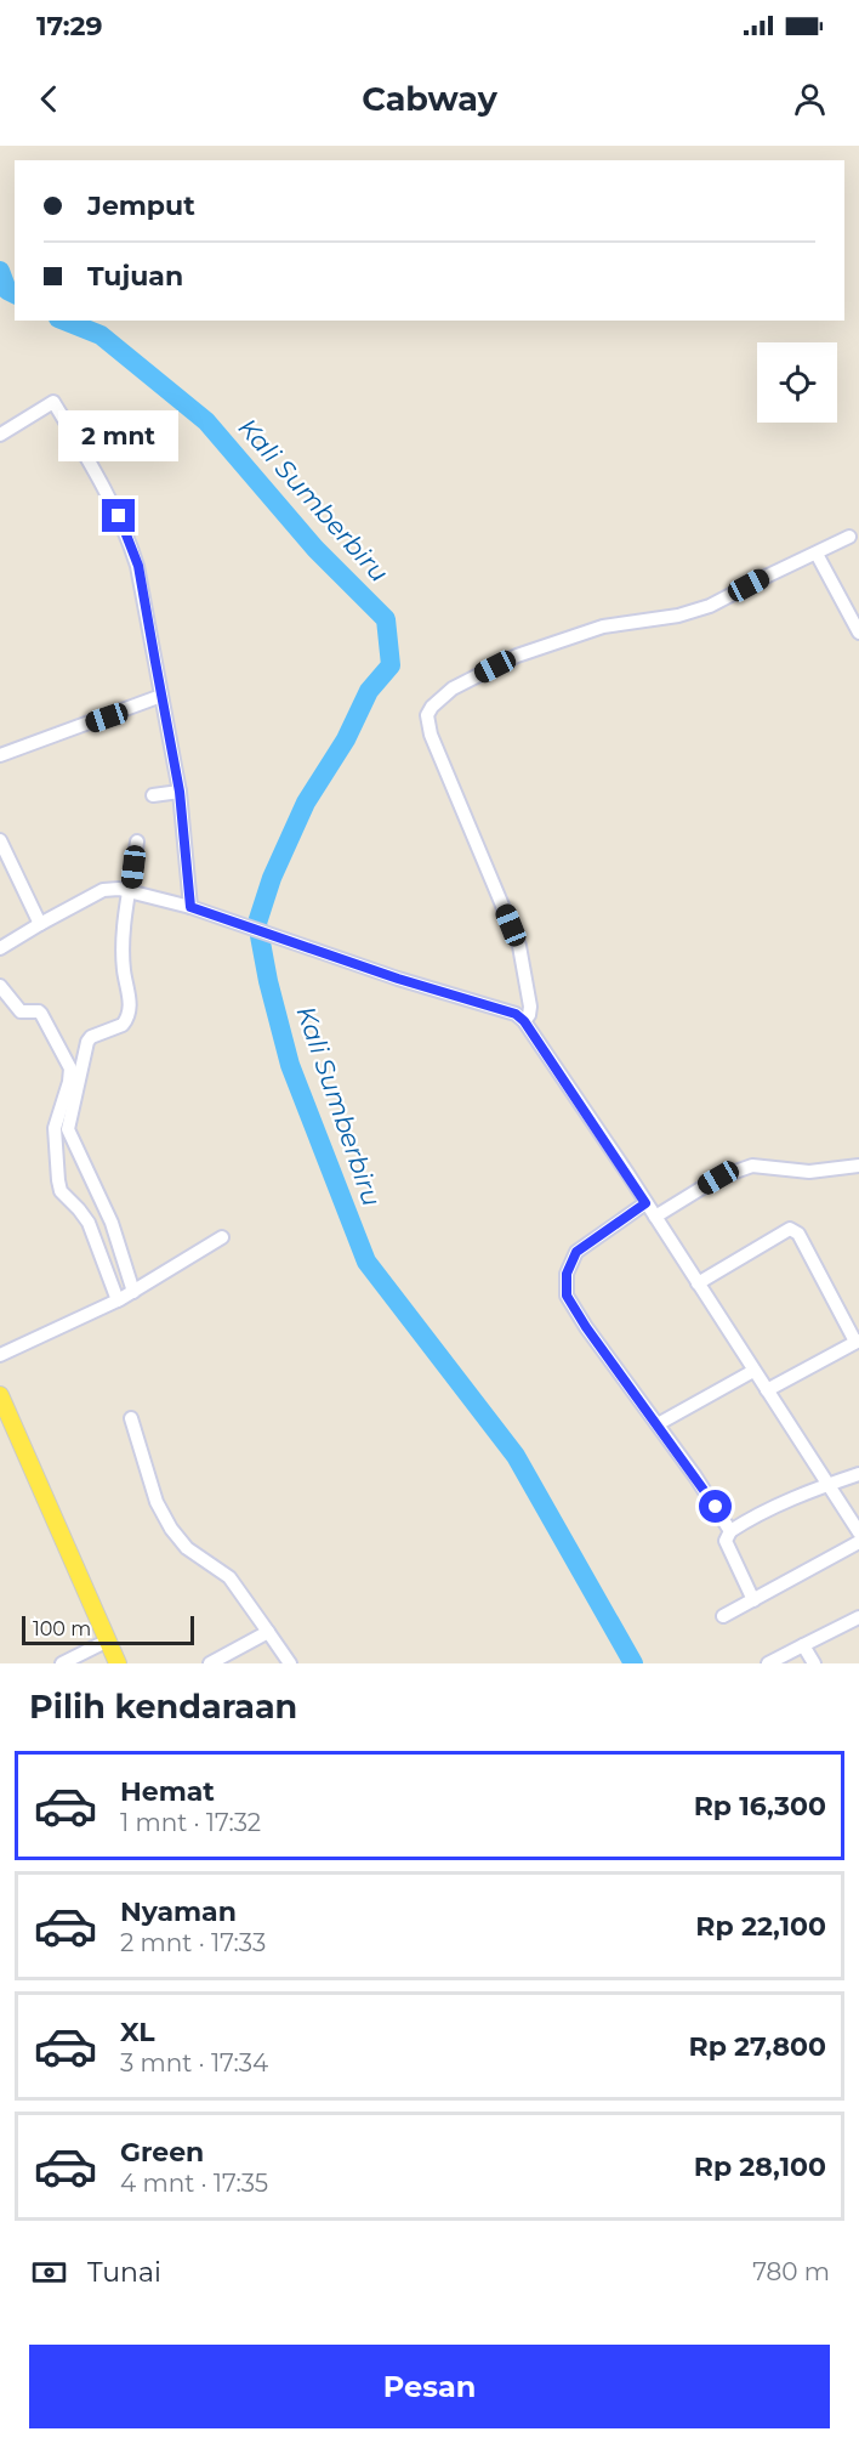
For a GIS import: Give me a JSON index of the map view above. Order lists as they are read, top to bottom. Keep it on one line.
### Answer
{"water":["Kali Sumberbiru"],"scale_bar":"100 m","page":{"status":"17:29","header":"Cabway","banner":["Jemput","Tujuan"],"bubble":"2 mnt","scale":"100 m","heading":"Pilih kendaraan","list":[{"name":"Hemat","note":"1 mnt · 17:32","value":"Rp 16,300"},{"name":"Nyaman","note":"2 mnt · 17:33","value":"Rp 22,100"},{"name":"XL","note":"3 mnt · 17:34","value":"Rp 27,800"},{"name":"Green","note":"4 mnt · 17:35","value":"Rp 28,100"}],"pay":["Tunai","780 m"],"buttons":"Pesan"}}
